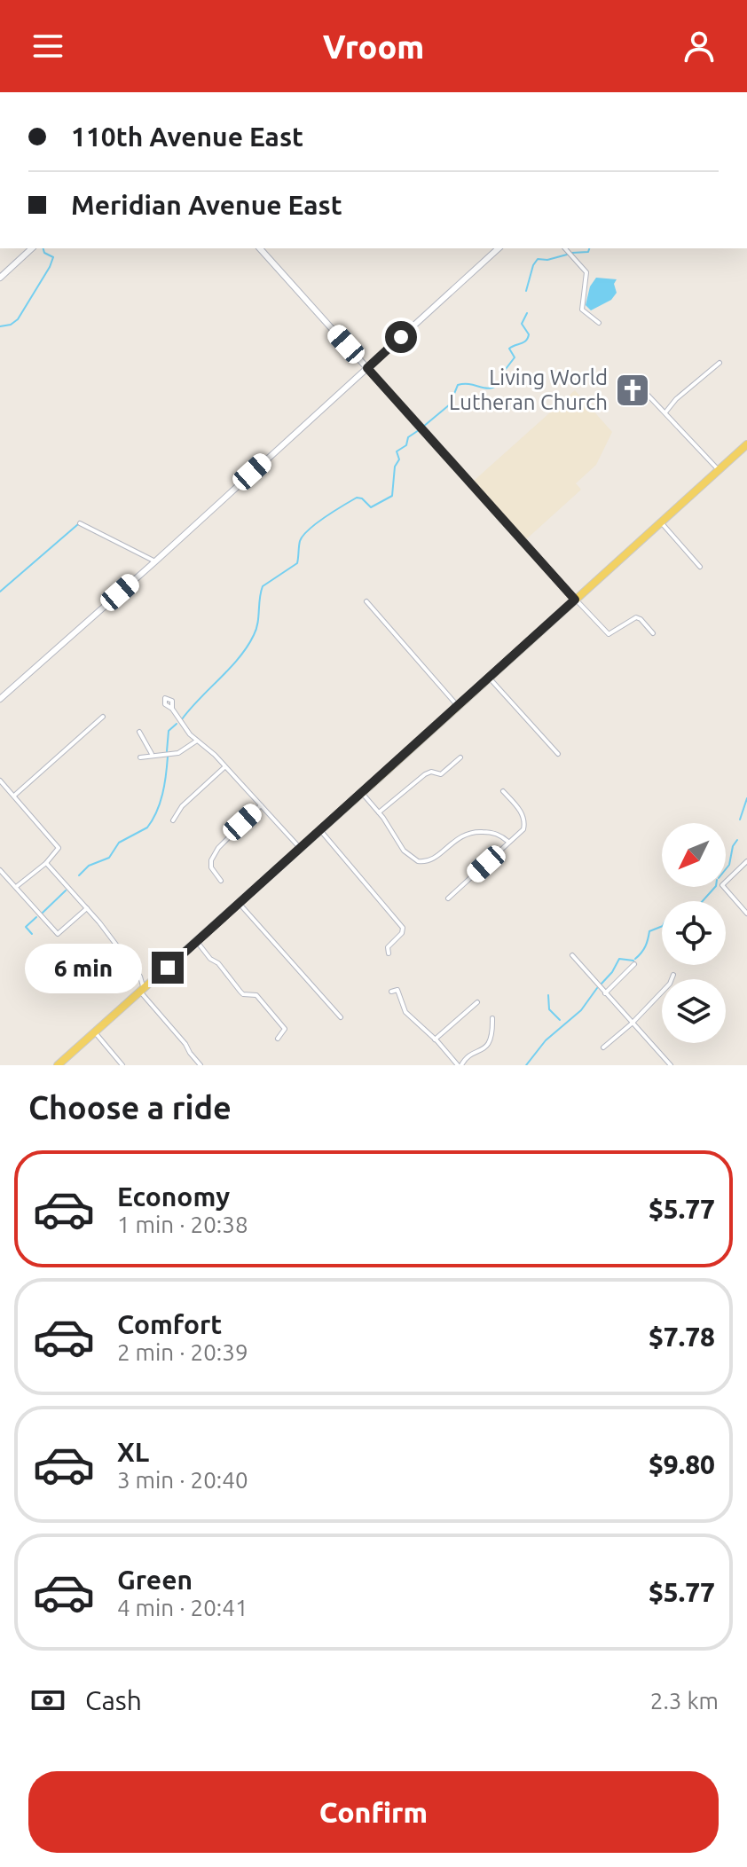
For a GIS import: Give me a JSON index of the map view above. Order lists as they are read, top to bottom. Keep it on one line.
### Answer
{"places":{"church":["Living World Lutheran Church"]},"north":"bottom left","page":{"header":"Vroom","banner":["110th Avenue East","Meridian Avenue East"],"bubble":"6 min","heading":"Choose a ride","list":[{"name":"Economy","note":"1 min · 20:38","value":"$5.77"},{"name":"Comfort","note":"2 min · 20:39","value":"$7.78"},{"name":"XL","note":"3 min · 20:40","value":"$9.80"},{"name":"Green","note":"4 min · 20:41","value":"$5.77"}],"pay":["Cash","2.3 km"],"buttons":"Confirm"}}
